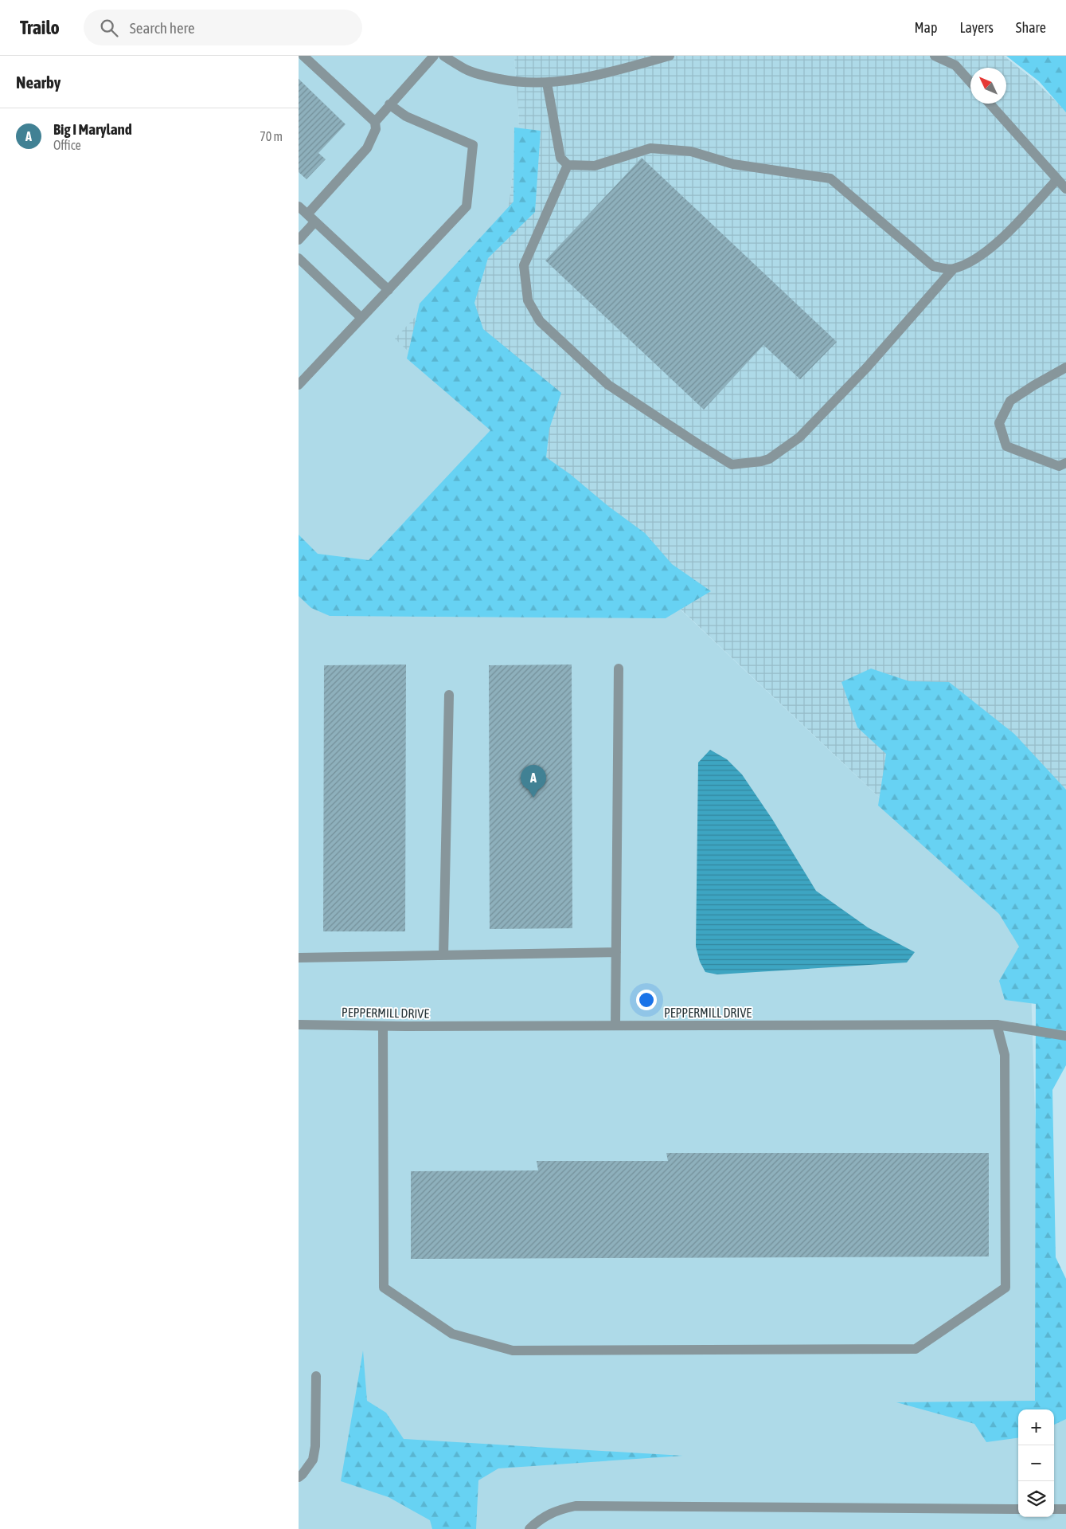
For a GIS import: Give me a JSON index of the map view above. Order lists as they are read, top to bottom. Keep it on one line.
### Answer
{"streets":{"street":["PEPPERMILL DRIVE"]},"north":"top left","page":{"header":"Trailo","search":"Search here","nav":["Map","Layers","Share"],"heading":"Nearby","list":[{"mark":"A","name":"Big I Maryland","note":"Office","value":"70 m"}],"pins":"A","map_buttons":["+","−"]}}
